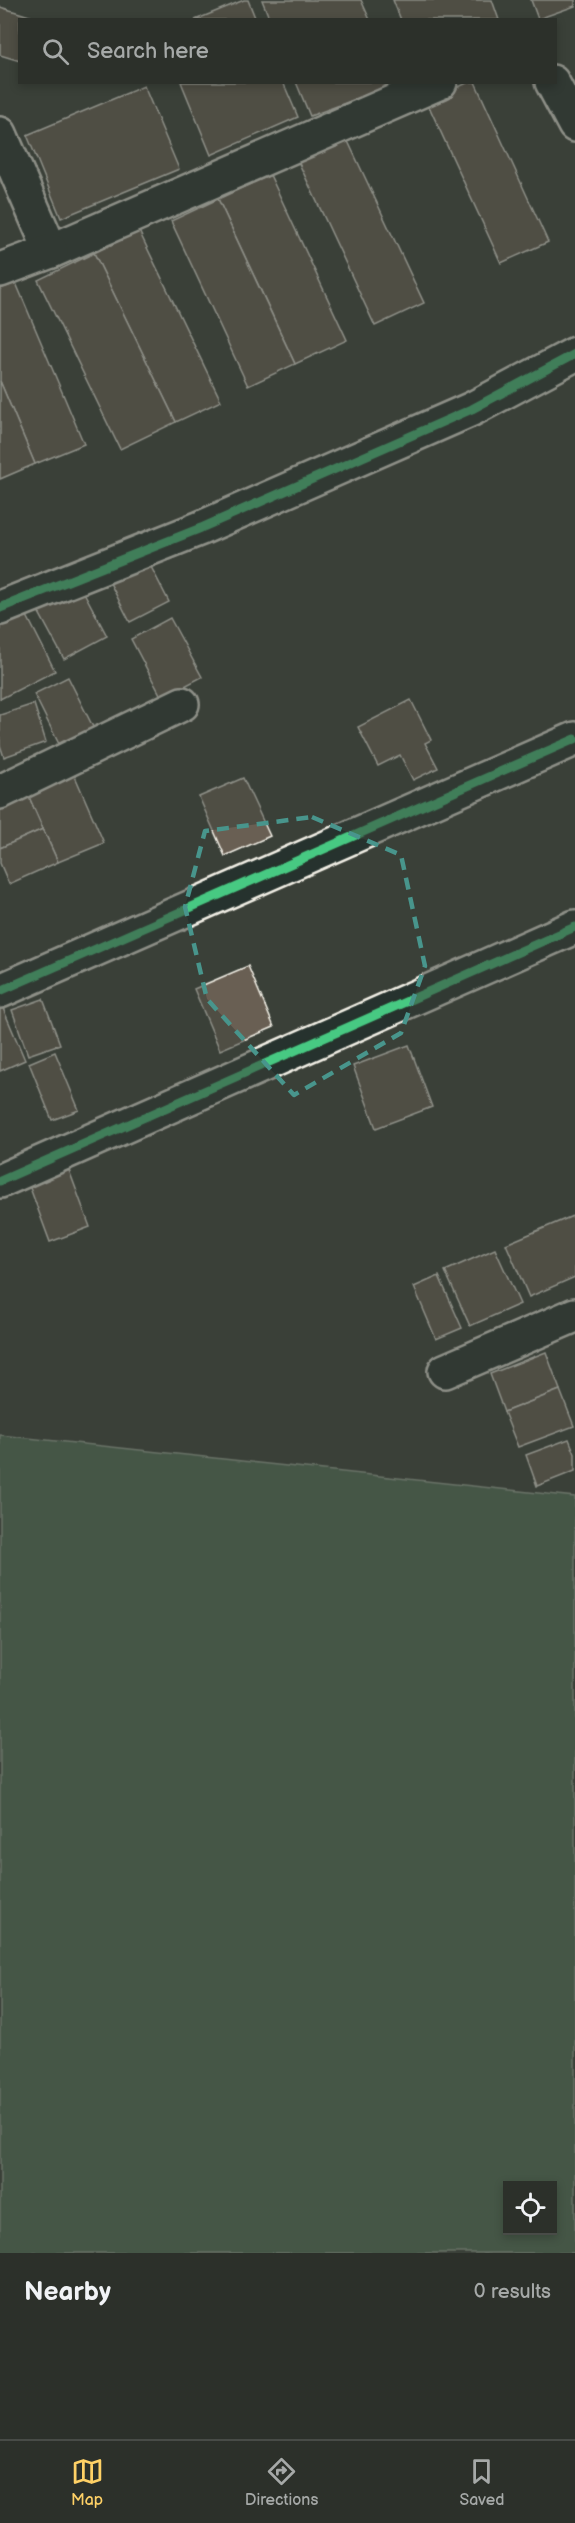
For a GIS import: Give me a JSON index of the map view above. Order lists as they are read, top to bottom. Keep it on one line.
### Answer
{"page":{"search":"Search here","heading":["Nearby","0 results"],"nav":["Map","Directions","Saved"]}}
